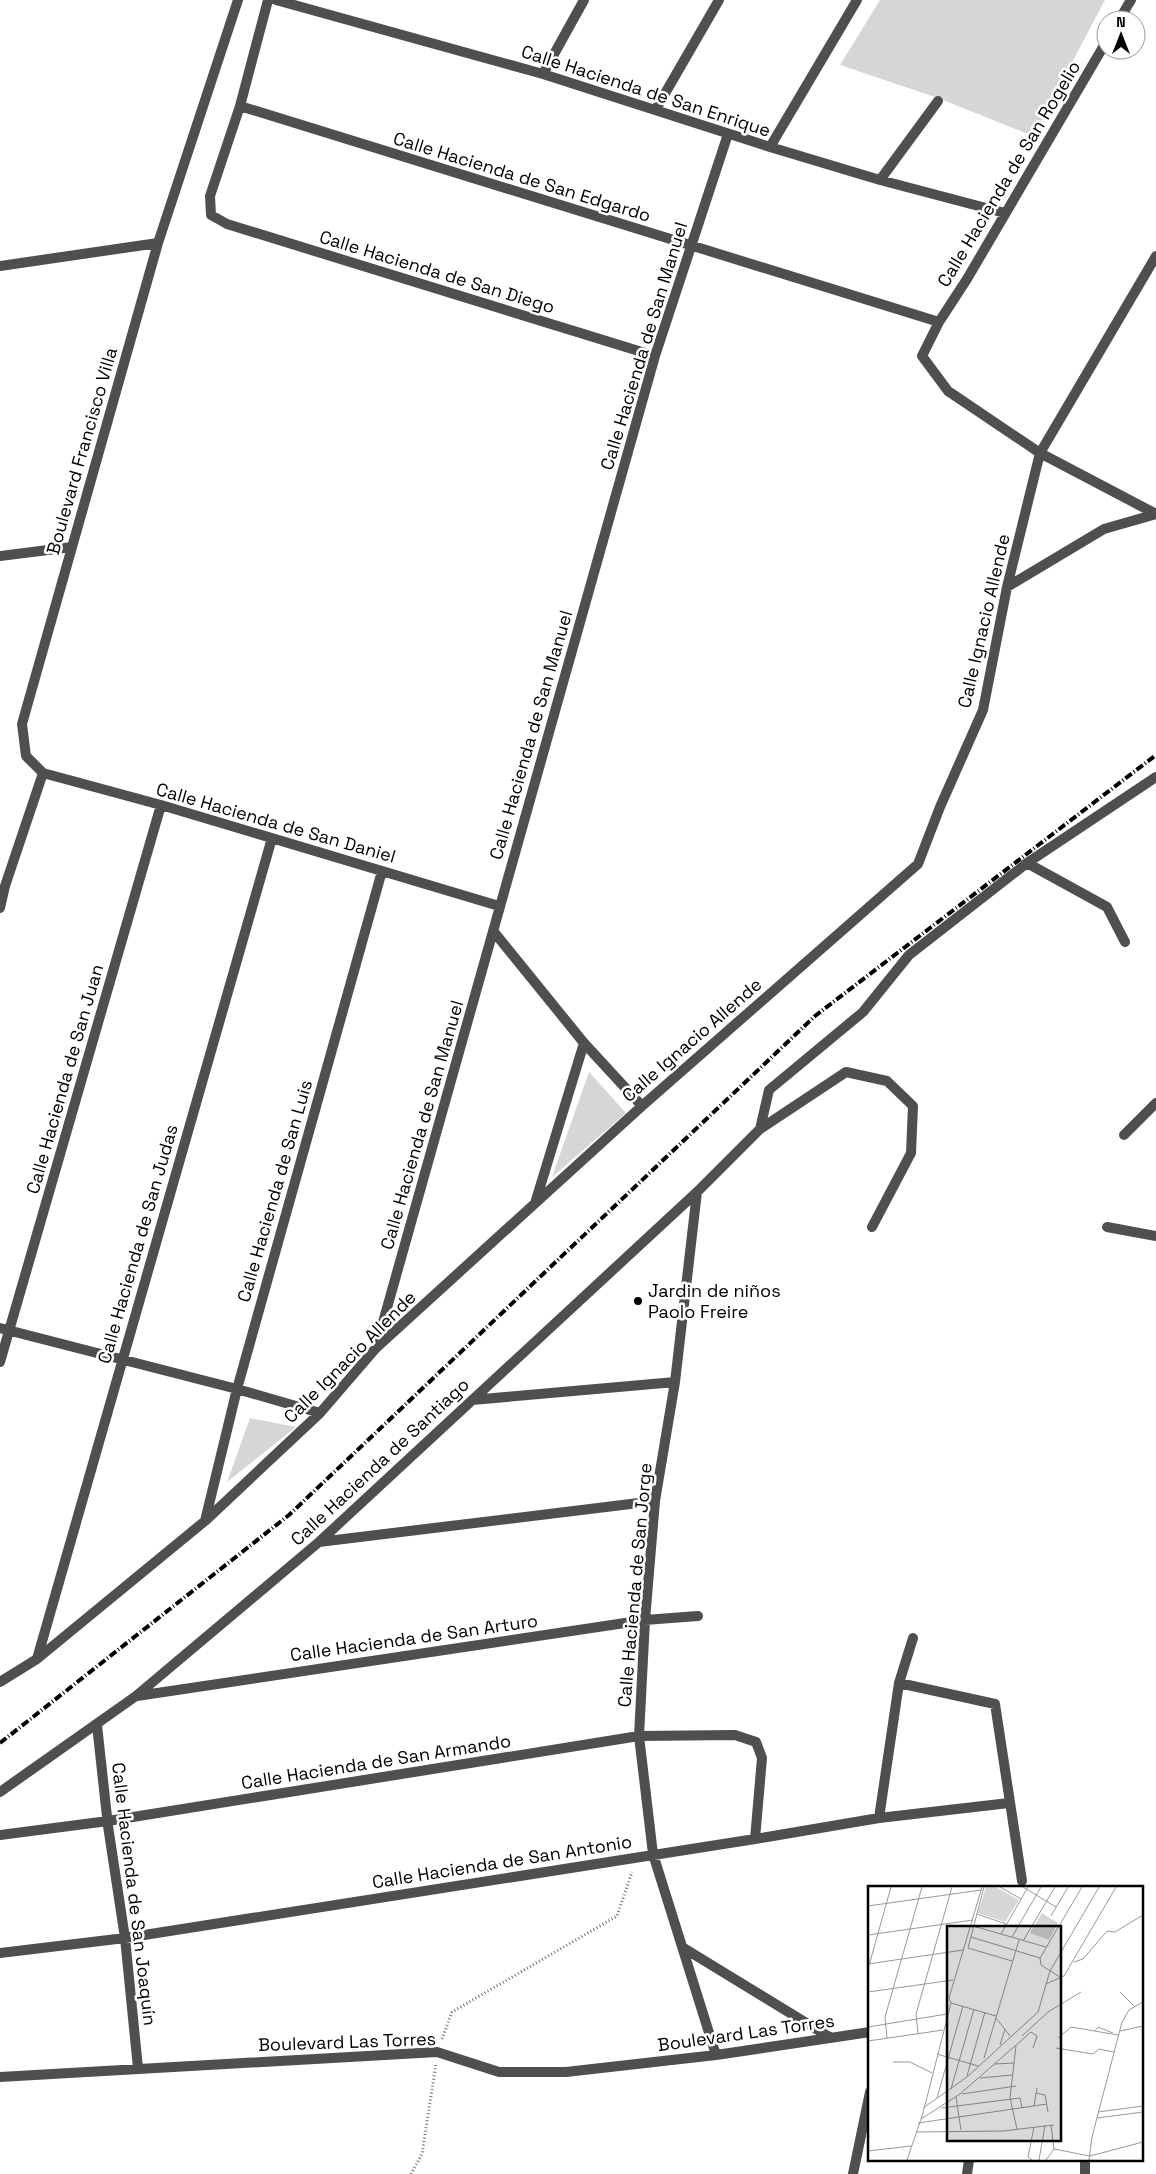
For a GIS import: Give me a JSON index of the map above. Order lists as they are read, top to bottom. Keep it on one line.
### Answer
{"streets":{"street":["Calle Hacienda de San Enrique","Calle Hacienda de San Rogelio","Calle Hacienda de San Edgardo","Calle Hacienda de San Diego","Calle Hacienda de San Manuel","Boulevard Francisco Villa","Calle Ignacio Allende","Calle Hacienda de San Daniel","Calle Hacienda de San Juan","Calle Hacienda de San Luis","Calle Hacienda de San Judas","Calle Hacienda de Santiago","Calle Hacienda de San Jorge","Calle Hacienda de San Arturo","Calle Hacienda de San Armando","Calle Hacienda de San Antonio","Calle Hacienda de San Joaquín","Boulevard Las Torres"]},"crossings":[["Calle Hacienda de San Enrique","Calle Hacienda de San Rogelio"],["Calle Hacienda de San Enrique","Calle Hacienda de San Manuel"],["Calle Hacienda de San Rogelio","Calle Hacienda de San Edgardo"],["Calle Hacienda de San Rogelio","Calle Ignacio Allende"],["Calle Hacienda de San Edgardo","Calle Hacienda de San Diego"],["Calle Hacienda de San Edgardo","Calle Hacienda de San Manuel"],["Calle Hacienda de San Diego","Calle Hacienda de San Manuel"],["Calle Hacienda de San Manuel","Calle Ignacio Allende"],["Calle Hacienda de San Manuel","Calle Hacienda de San Daniel"],["Boulevard Francisco Villa","Calle Hacienda de San Daniel"],["Calle Ignacio Allende","Calle Hacienda de San Luis"],["Calle Ignacio Allende","Calle Hacienda de San Judas"],["Calle Hacienda de San Daniel","Calle Hacienda de San Juan"],["Calle Hacienda de San Daniel","Calle Hacienda de San Luis"],["Calle Hacienda de San Daniel","Calle Hacienda de San Judas"],["Calle Hacienda de Santiago","Calle Hacienda de San Jorge"],["Calle Hacienda de Santiago","Calle Hacienda de San Arturo"],["Calle Hacienda de Santiago","Calle Hacienda de San Joaquín"],["Calle Hacienda de San Jorge","Calle Hacienda de San Arturo"],["Calle Hacienda de San Jorge","Calle Hacienda de San Armando"],["Calle Hacienda de San Jorge","Calle Hacienda de San Antonio"],["Calle Hacienda de San Jorge","Boulevard Las Torres"],["Calle Hacienda de San Armando","Calle Hacienda de San Antonio"],["Calle Hacienda de San Armando","Calle Hacienda de San Joaquín"],["Calle Hacienda de San Antonio","Calle Hacienda de San Joaquín"],["Calle Hacienda de San Joaquín","Boulevard Las Torres"]],"places":["Jardin de niños Paolo Freire"],"north":"top"}
